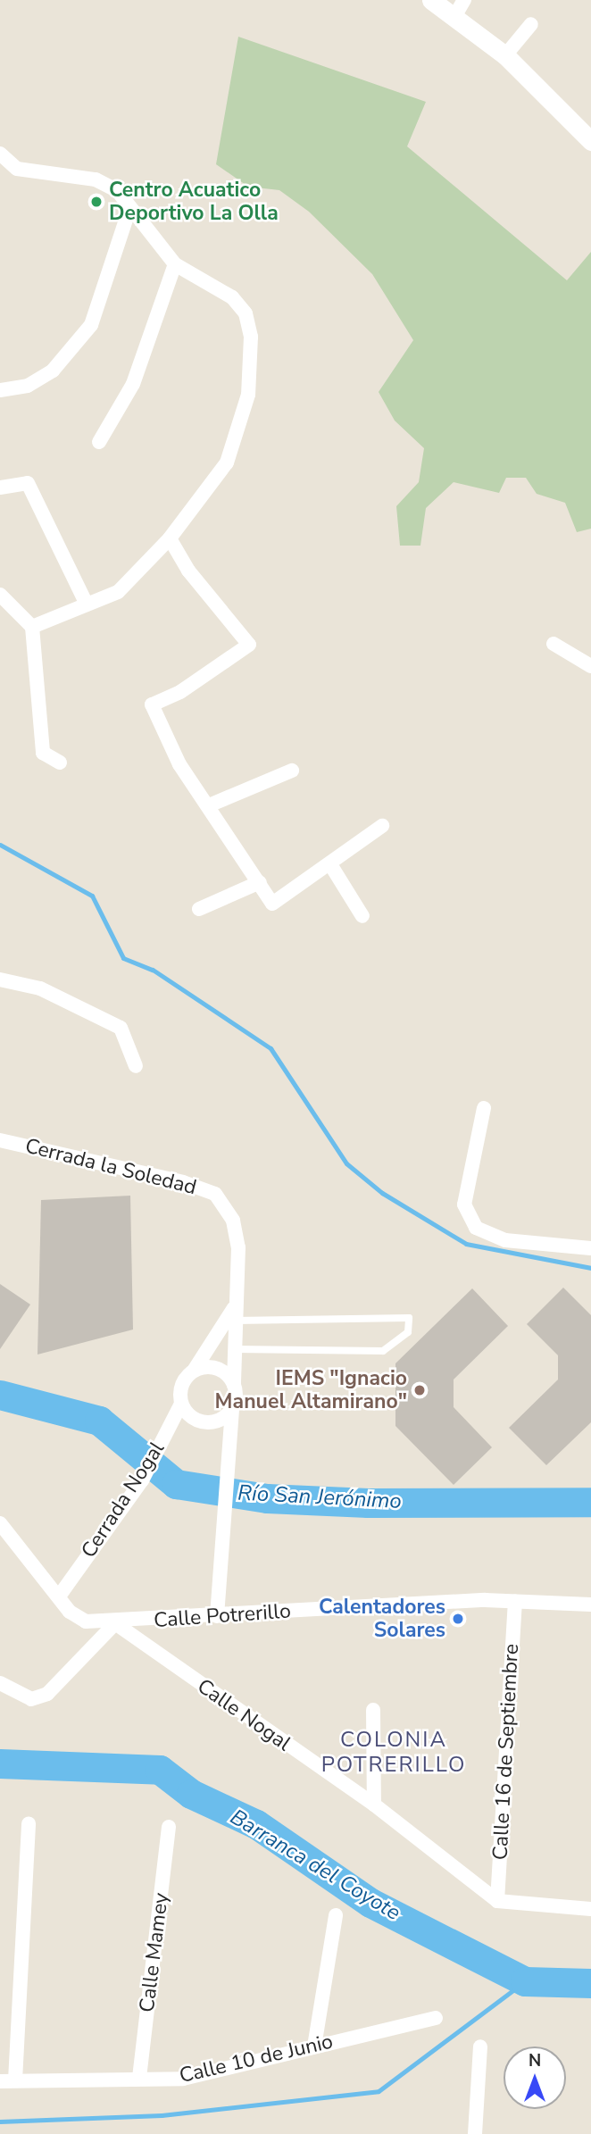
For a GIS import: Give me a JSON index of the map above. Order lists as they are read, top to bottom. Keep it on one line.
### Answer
{"streets":{"street":["Cerrada la Soledad","Cerrada Nogal","Calle Potrerillo","Calle Nogal","Calle 16 de Septiembre","Calle Mamey","Calle 10 de Junio"]},"crossings":[["Cerrada la Soledad","Cerrada Nogal"],["Cerrada Nogal","Calle Potrerillo"],["Calle Potrerillo","Calle Nogal"],["Calle Potrerillo","Calle 16 de Septiembre"],["Calle Nogal","Calle 16 de Septiembre"],["Calle Mamey","Calle 10 de Junio"]],"districts":["COLONIA POTRERILLO"],"water":["Río San Jerónimo","Barranca del Coyote"],"places":["Centro Acuatico Deportivo La Olla","IEMS \"Ignacio Manuel Altamirano\"","Calentadores Solares"],"north":"top"}
